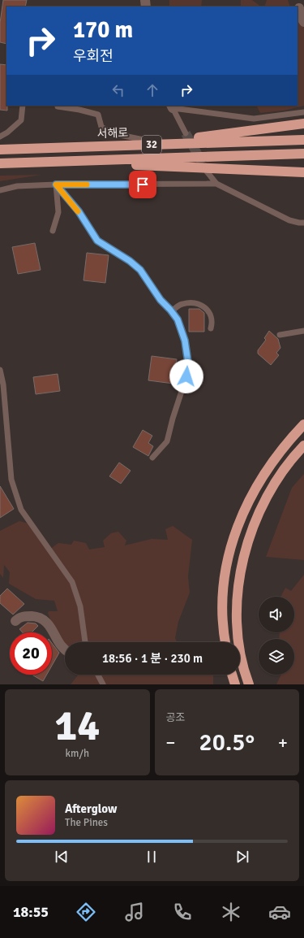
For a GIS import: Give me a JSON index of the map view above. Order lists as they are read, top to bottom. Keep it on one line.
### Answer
{"streets":{"highway":["서해로","32"]},"page":{"turn":["170 m","우회전"],"limit":"20","trip":"18:56 · 1 분 · 230 m","tile":[["14","km/h"],"공조"],"heat":["−","20.5°","+"],"song":["Afterglow","The Pines"],"tabs":"18:55"}}
